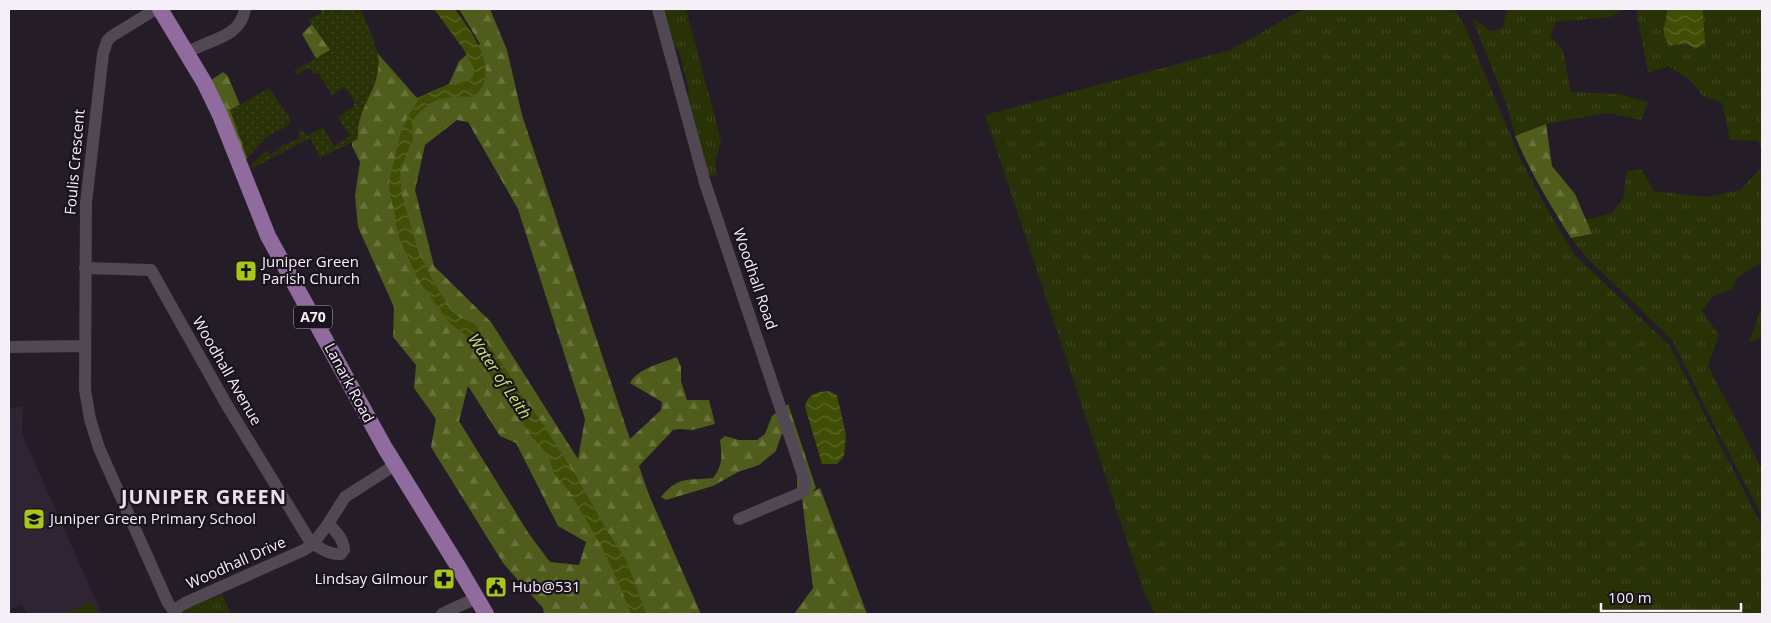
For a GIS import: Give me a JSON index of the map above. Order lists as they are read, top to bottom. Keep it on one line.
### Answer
{"streets":{"main road":["A70","Lanark Road"],"street":["Foulis Crescent","Woodhall Road","Woodhall Avenue","Woodhall Drive"]},"crossings":[["Foulis Crescent","Woodhall Avenue"],["Foulis Crescent","Woodhall Drive"],["Woodhall Avenue","Woodhall Drive"],["Lanark Road","Woodhall Drive"]],"districts":["JUNIPER GREEN"],"water":["Water of Leith"],"places":{"church":["Juniper Green Parish Church"],"school or university":["Juniper Green Primary School"],"pharmacy":["Lindsay Gilmour"],"public building":["Hub@531"]},"scale_bar":"100 m"}
